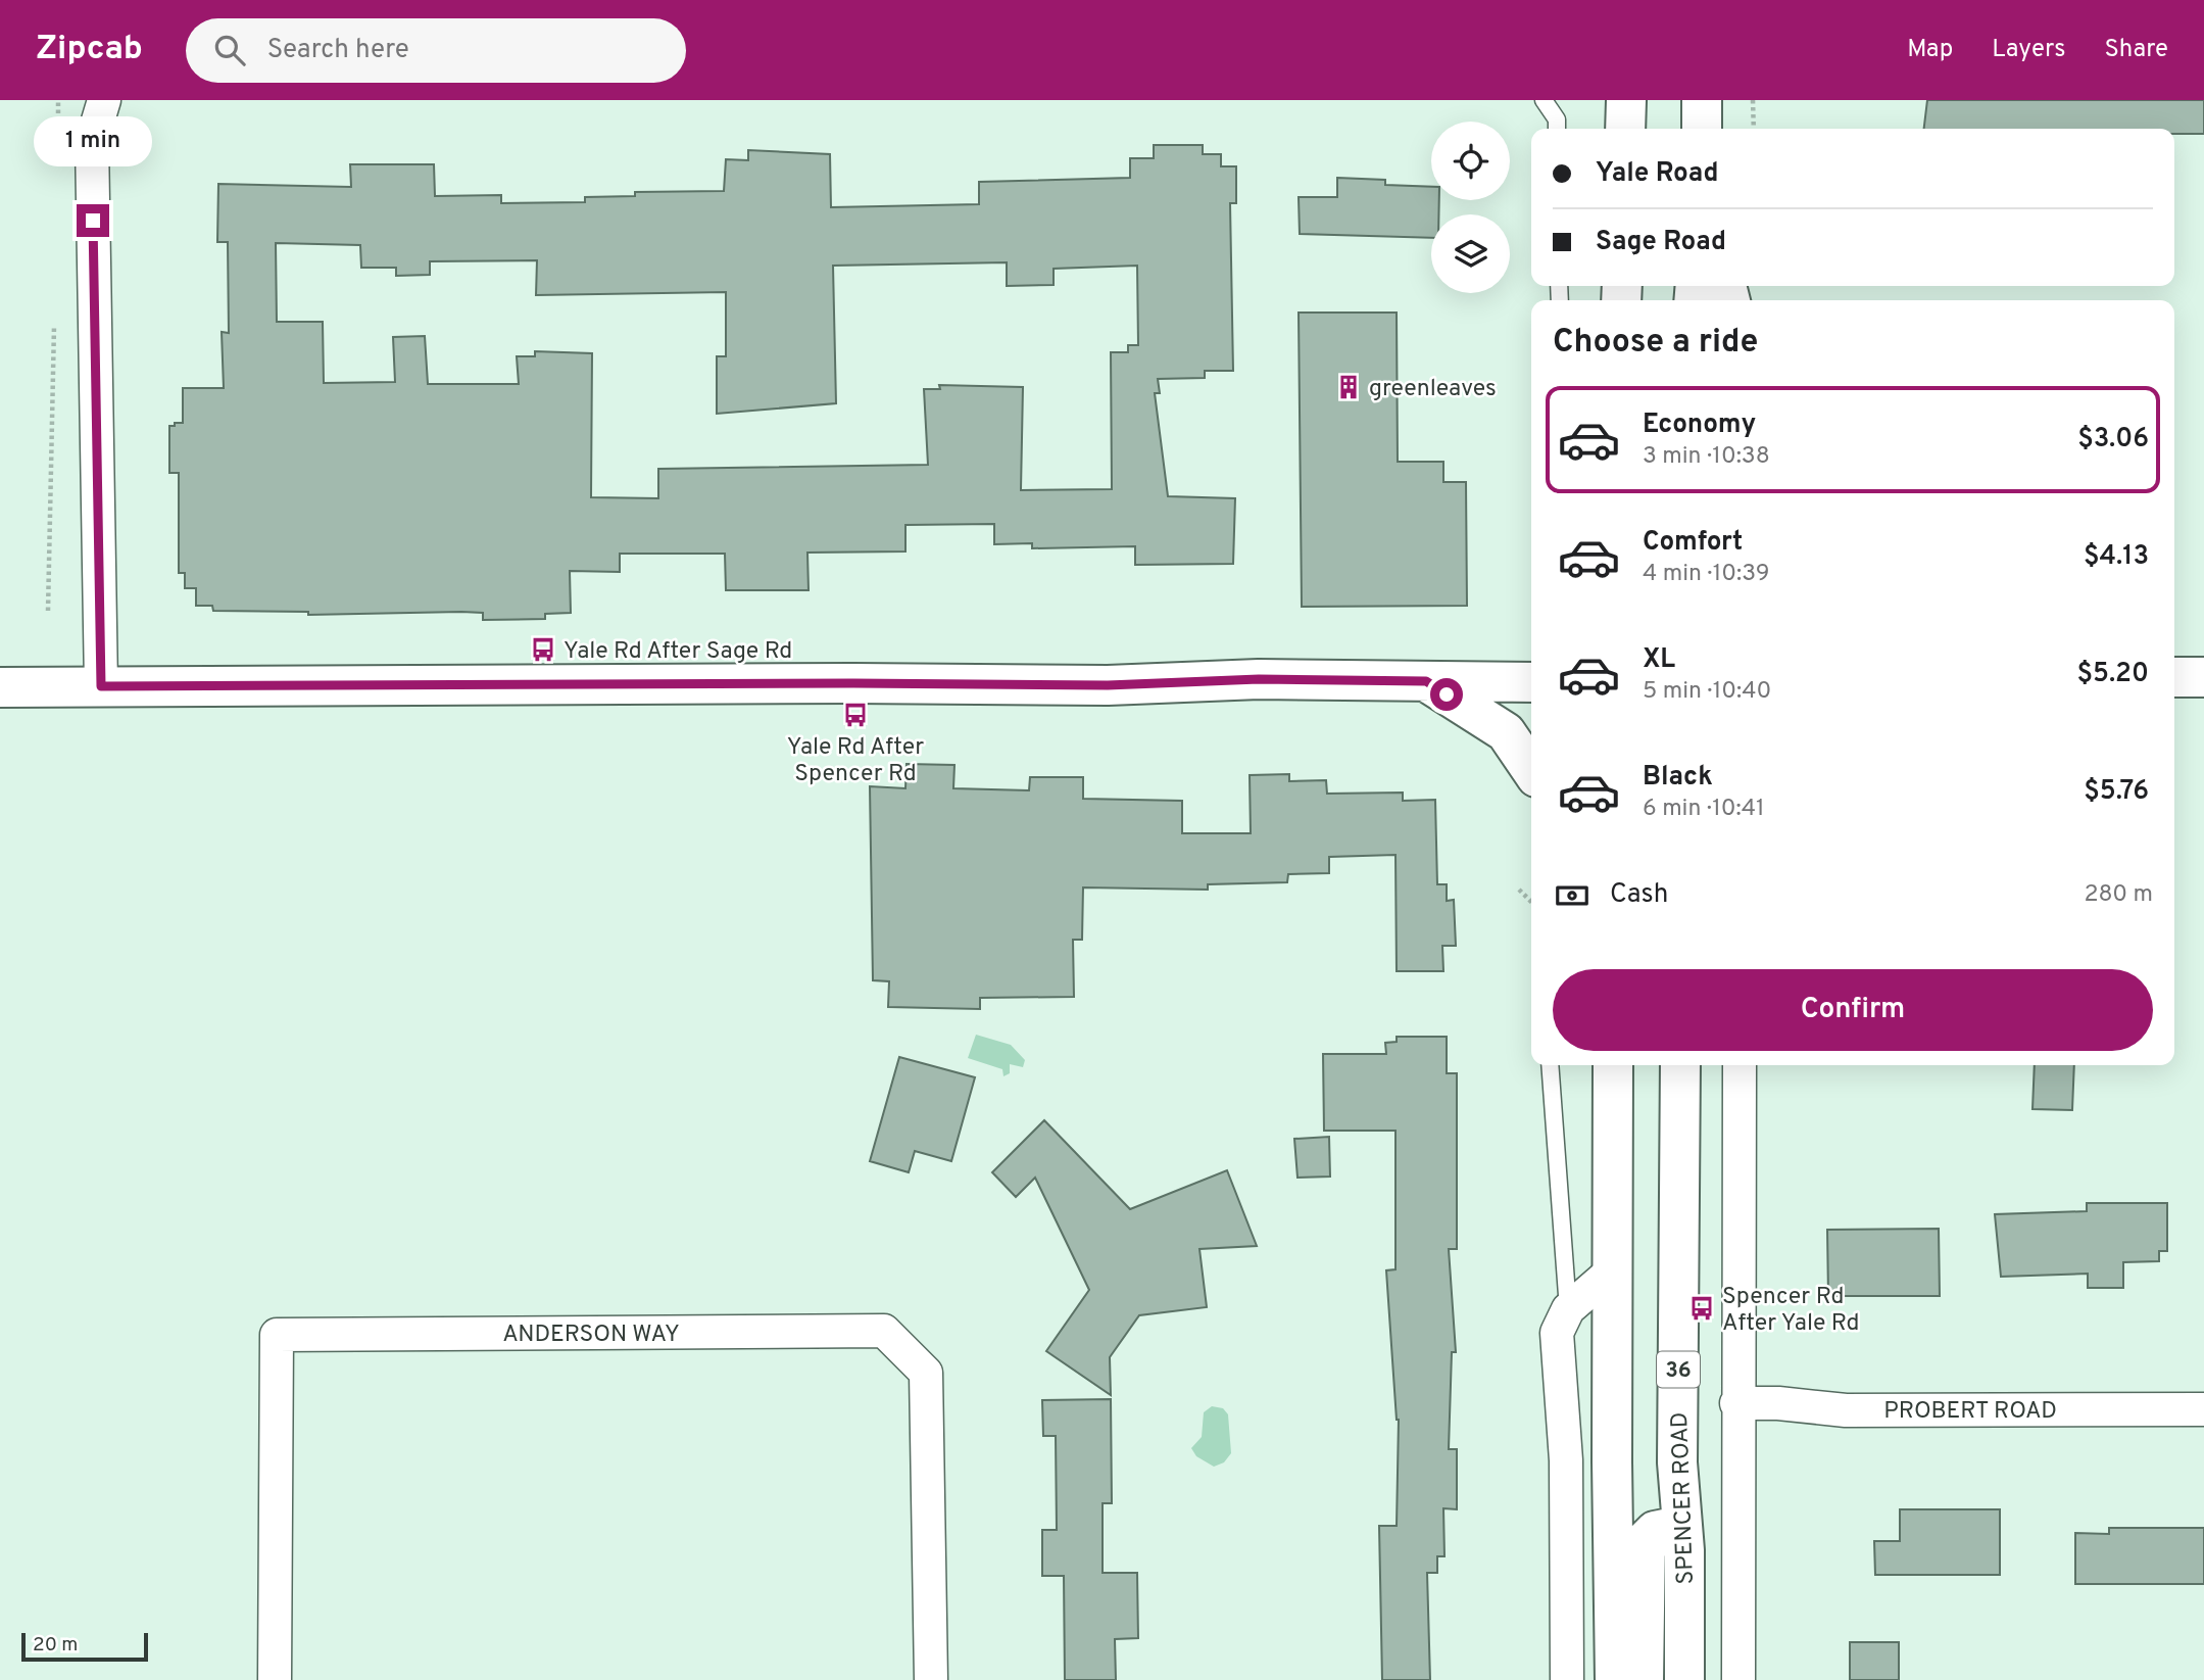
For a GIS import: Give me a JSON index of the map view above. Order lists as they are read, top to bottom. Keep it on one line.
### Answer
{"streets":{"main road":["36","SPENCER ROAD"],"street":["ANDERSON WAY","PROBERT ROAD"]},"places":{"building":["greenleaves"],"bus stop":["Yale Rd After Sage Rd","Yale Rd After Spencer Rd","Spencer Rd After Yale Rd"]},"scale_bar":"20 m","page":{"header":"Zipcab","search":"Search here","nav":["Map","Layers","Share"],"bubble":"1 min","banner":["Yale Road","Sage Road"],"heading":"Choose a ride","list":[{"name":"Economy","note":"3 min · 10:38","value":"$3.06"},{"name":"Comfort","note":"4 min · 10:39","value":"$4.13"},{"name":"XL","note":"5 min · 10:40","value":"$5.20"},{"name":"Black","note":"6 min · 10:41","value":"$5.76"}],"pay":["Cash","280 m"],"buttons":"Confirm","scale":"20 m"}}
